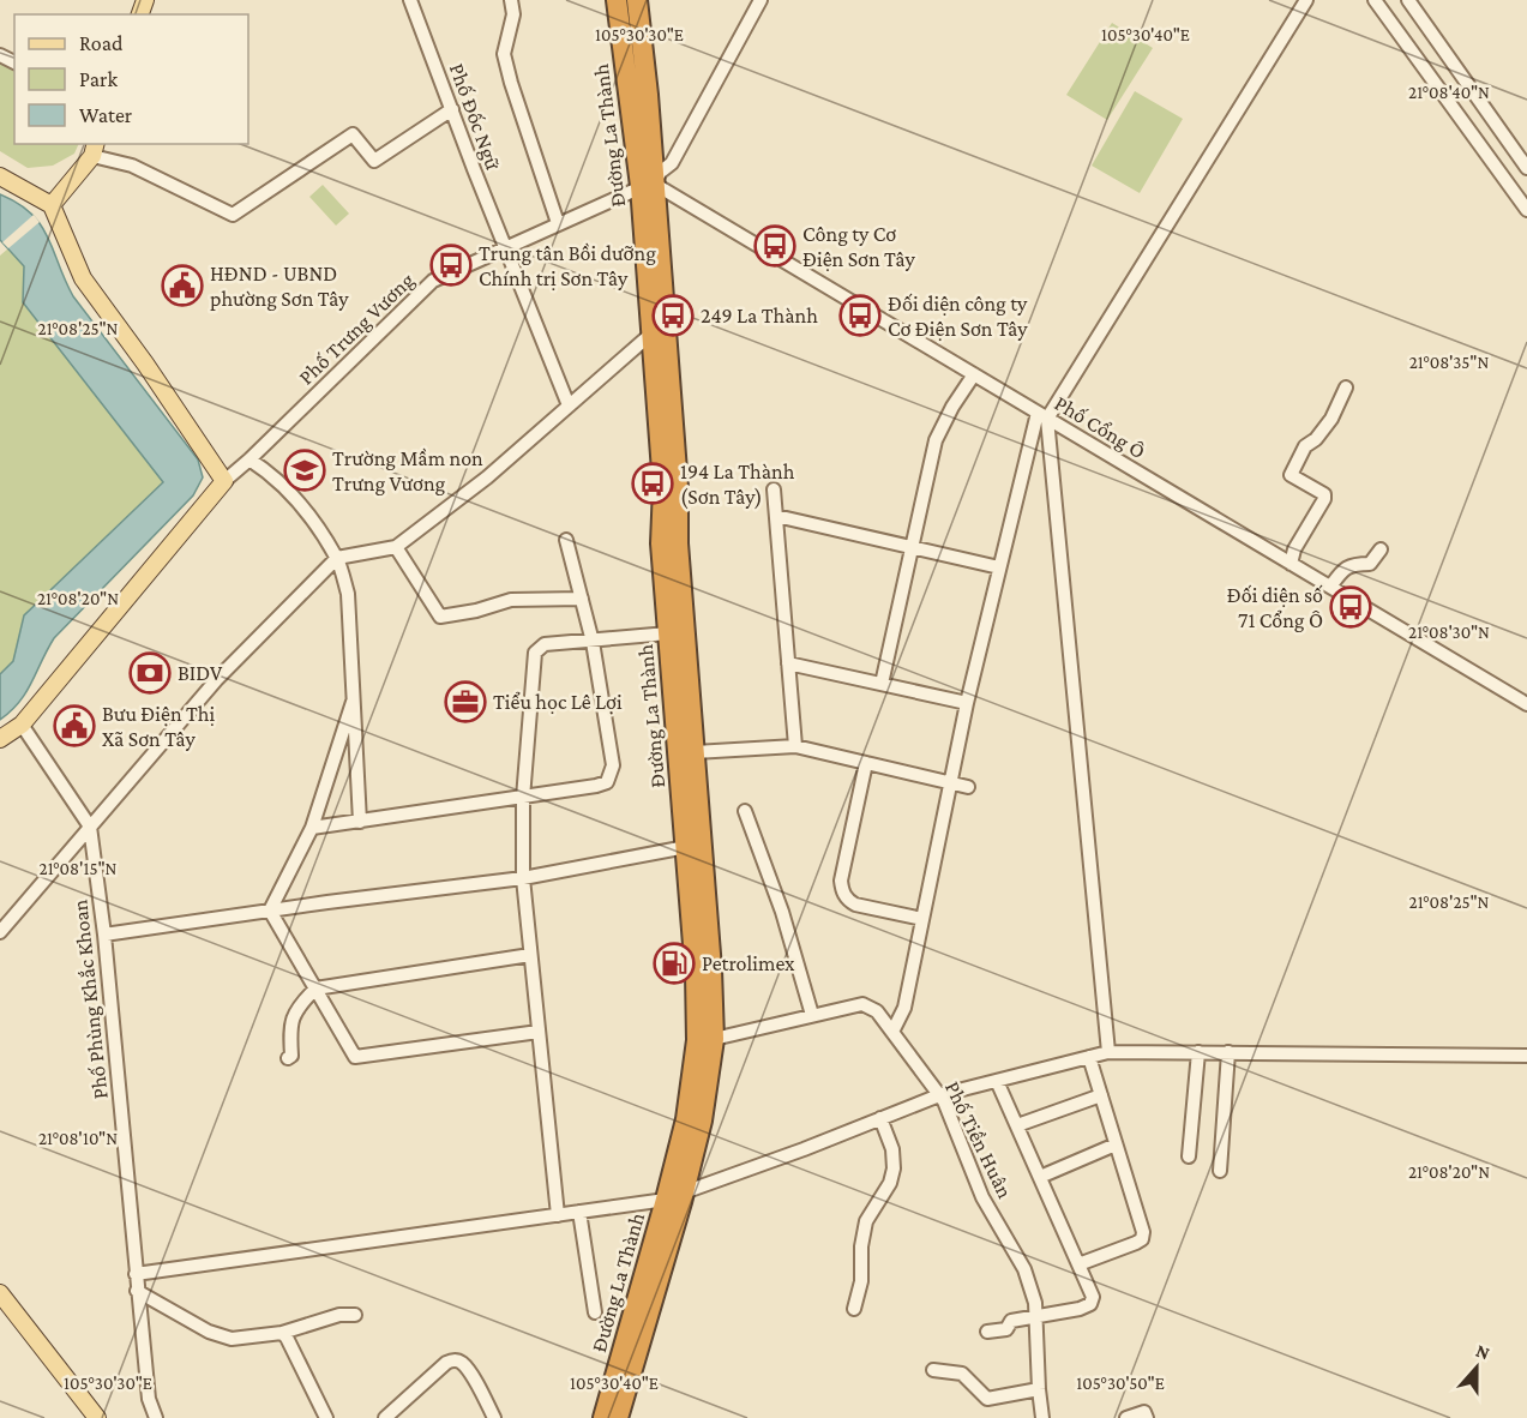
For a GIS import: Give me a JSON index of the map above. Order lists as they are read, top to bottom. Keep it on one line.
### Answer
{"streets":{"highway":["Đường La Thành"],"street":["Phố Đốc Ngữ","Phố Trưng Vương","Phố Cổng Ô","Phố Phùng Khắc Khoan","Phố Tiền Huân"]},"crossings":[["Phố Đốc Ngữ","Phố Trưng Vương"],["Đường La Thành","Phố Trưng Vương"],["Đường La Thành","Phố Cổng Ô"],["Đường La Thành","Phố Tiền Huân"],["Phố Trưng Vương","Phố Cổng Ô"]],"places":{"bus stop":["Công ty Cơ Điện Sơn Tây","Trung tân Bồi dưỡng Chính trị Sơn Tây","249 La Thành","Đối diện công ty Cơ Điện Sơn Tây","194 La Thành (Sơn Tây)","Đối diện số 71 Cổng Ô"],"public building":["HĐND - UBND phường Sơn Tây","Bưu Điện Thị Xã Sơn Tây"],"school or university":["Trường Mầm non Trưng Vương"],"bank":["BIDV"],"office":["Tiểu học Lê Lợi"],"fuel station":["Petrolimex"]},"legend":["Road","Park","Water"],"north":"top","coordinates":["105°30'30\"E","105°30'40\"E","21°08'40\"N","21°08'25\"N","21°08'35\"N","21°08'20\"N","21°08'30\"N","21°08'15\"N","21°08'10\"N","105°30'50\"E"]}
